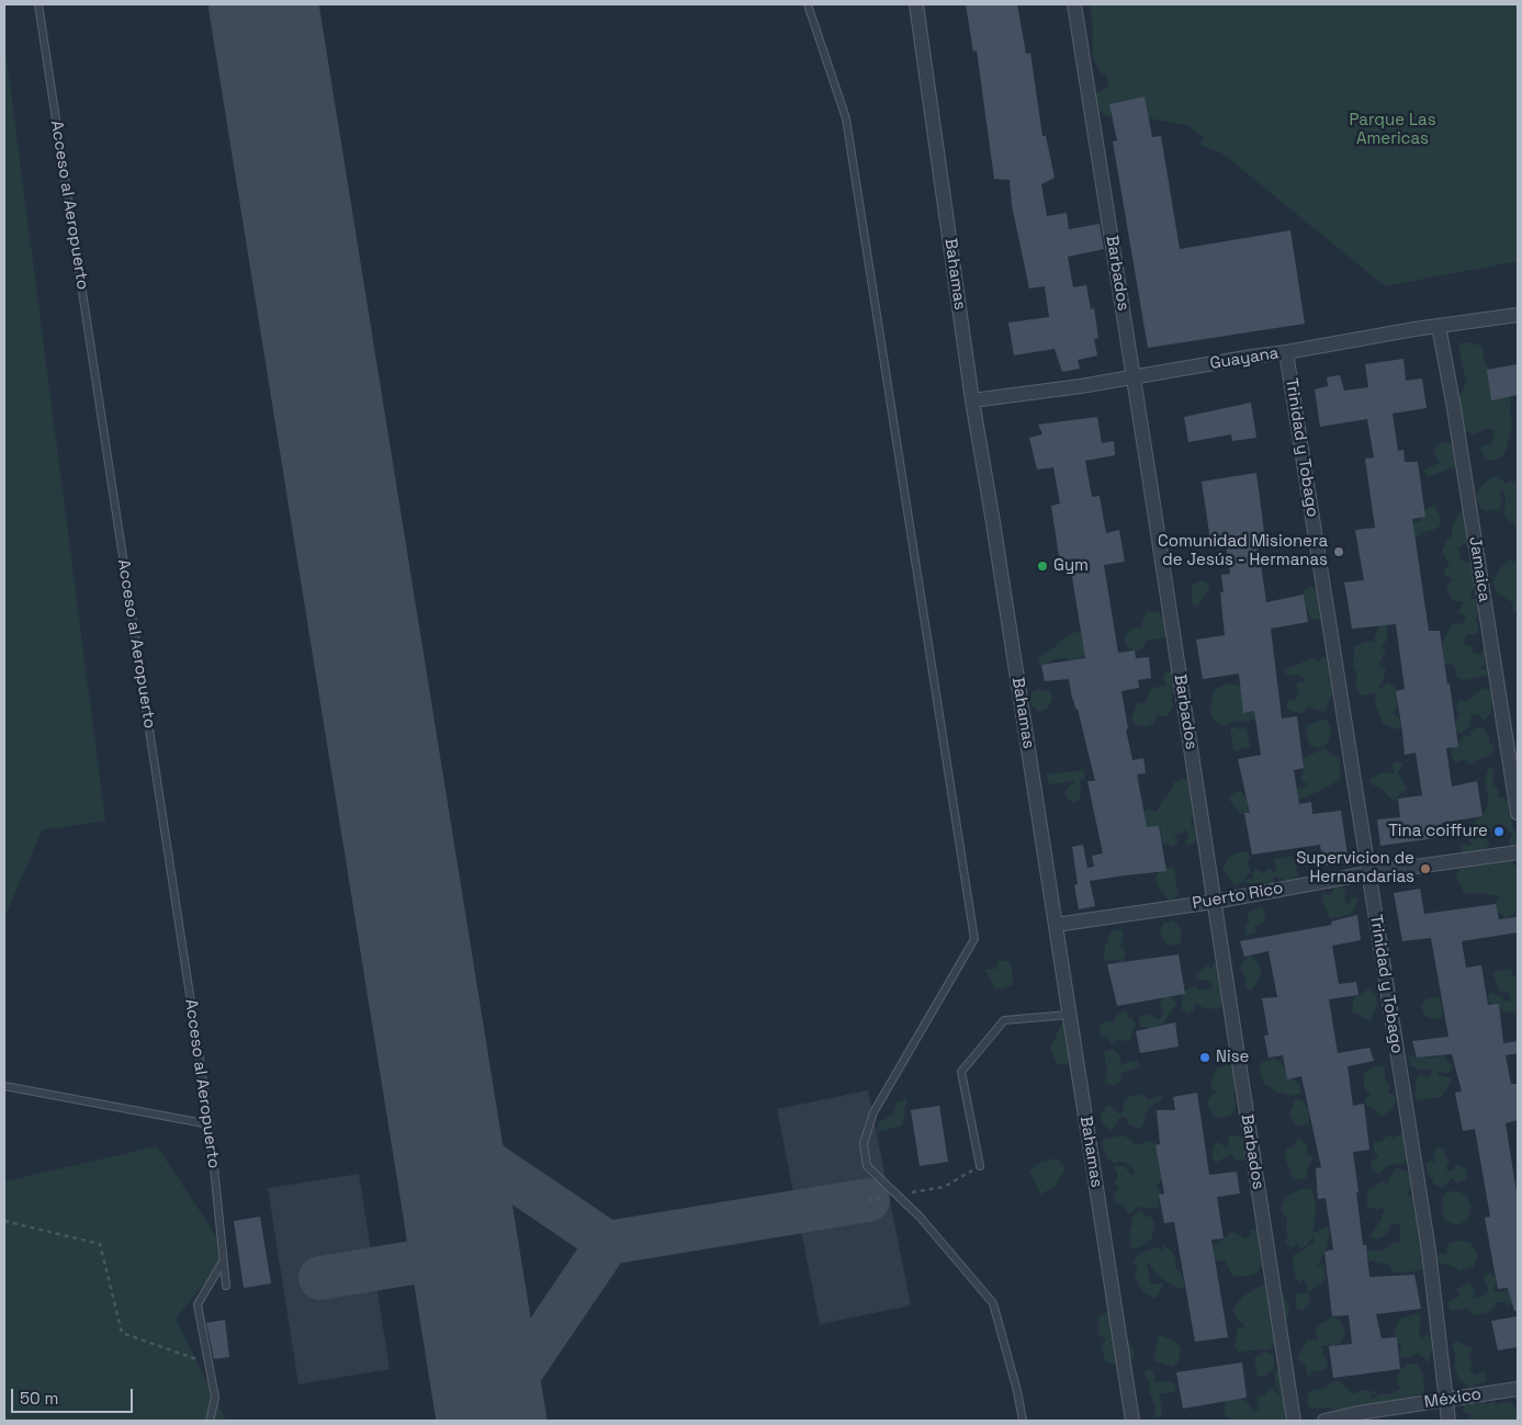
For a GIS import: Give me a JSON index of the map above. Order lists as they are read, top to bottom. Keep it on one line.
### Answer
{"streets":{"street":["Barbados","Bahamas","Guayana","Trinidad y Tobago","Jamaica","Puerto Rico","México"],"lane":["Acceso al Aeropuerto"]},"crossings":[["Barbados","Guayana"],["Barbados","Puerto Rico"],["Bahamas","Guayana"],["Bahamas","Puerto Rico"],["Guayana","Trinidad y Tobago"],["Guayana","Jamaica"],["Trinidad y Tobago","Puerto Rico"],["Trinidad y Tobago","México"]],"parks":["Parque Las Americas"],"places":["Comunidad Misionera de Jesús - Hermanas","Gym","Tina coiffure","Supervicion de Hernandarias","Nise"],"scale_bar":"50 m"}
